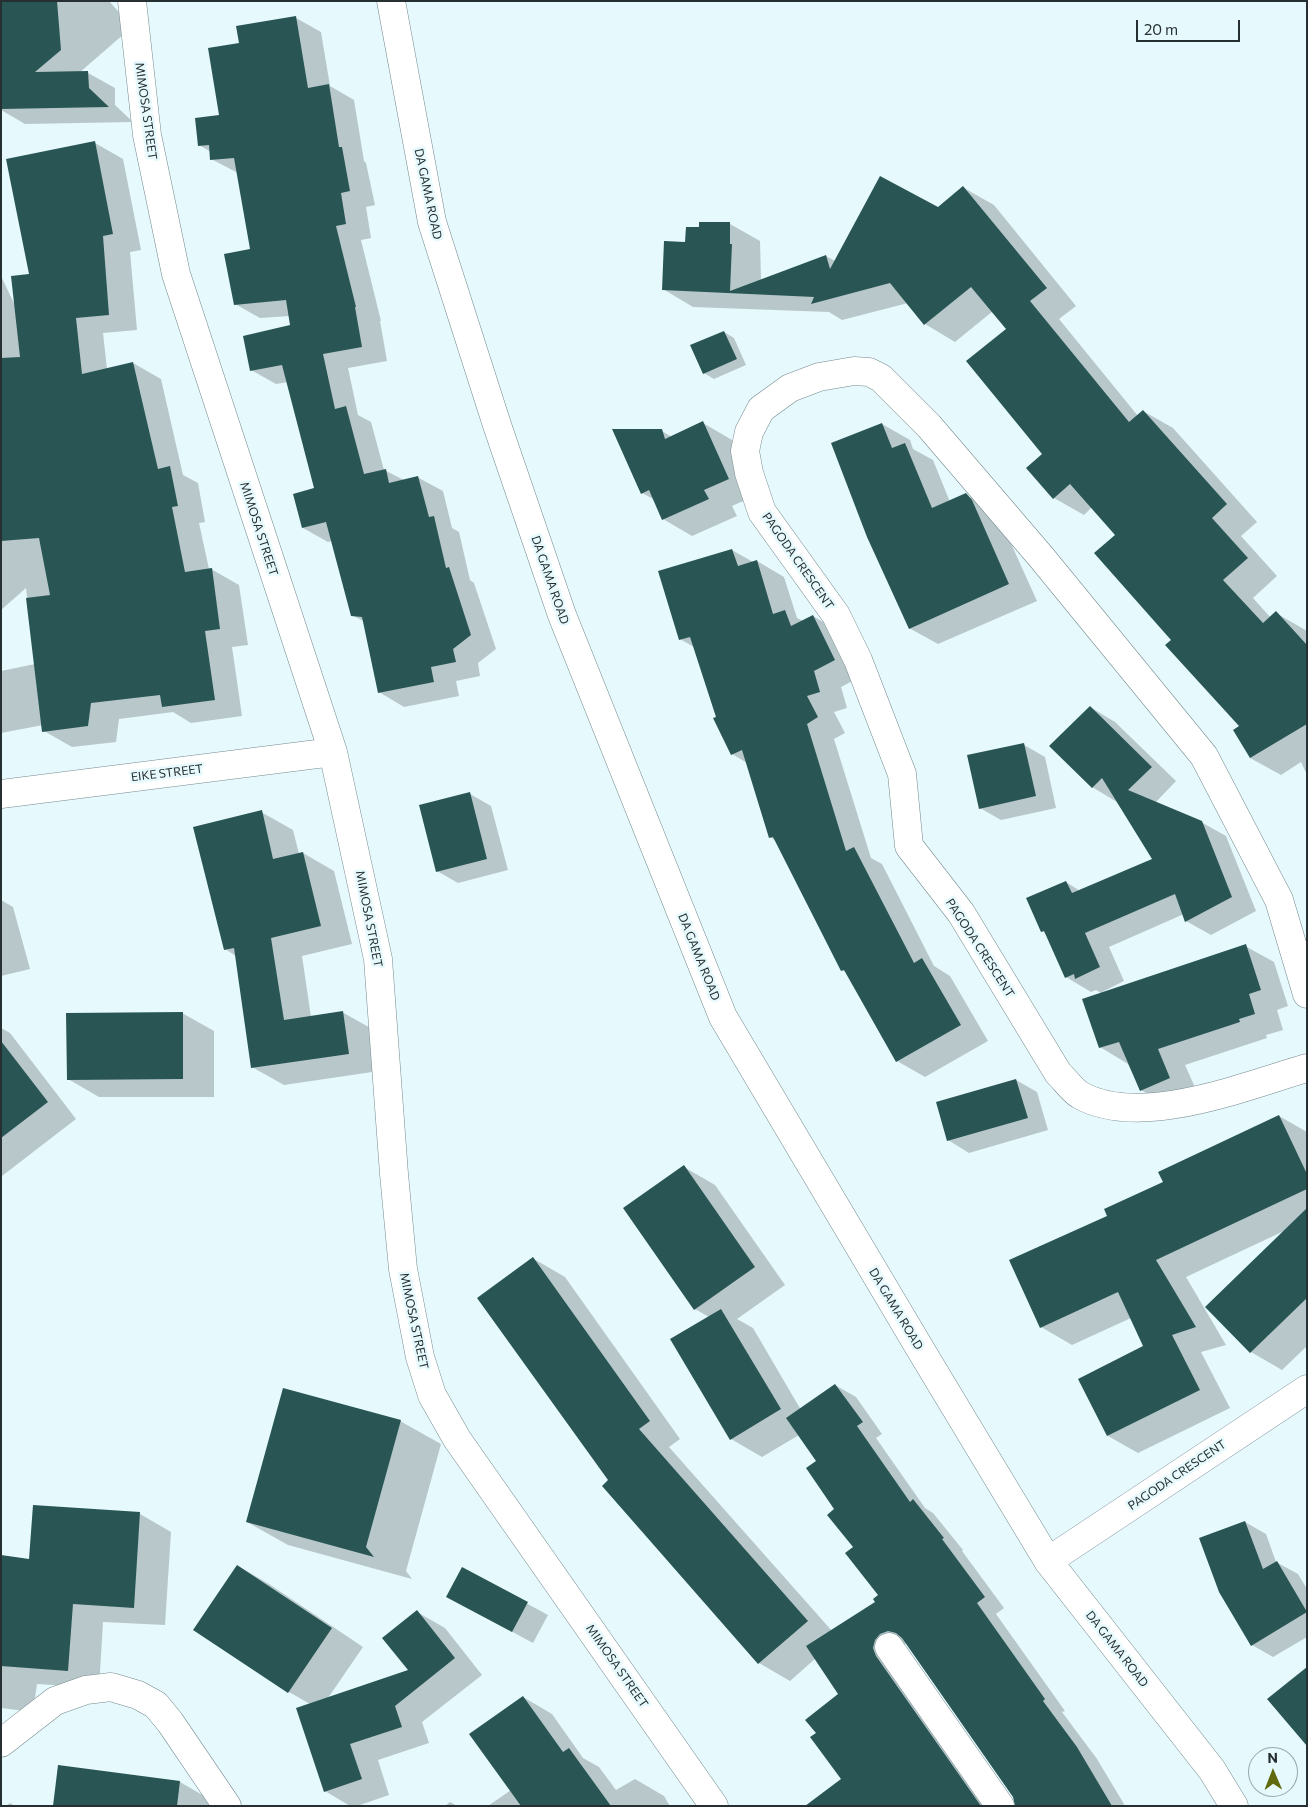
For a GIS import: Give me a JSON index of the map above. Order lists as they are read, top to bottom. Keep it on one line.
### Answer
{"streets":{"street":["MIMOSA STREET","DA GAMA ROAD","PAGODA CRESCENT","EIKE STREET"]},"crossings":[["MIMOSA STREET","EIKE STREET"],["DA GAMA ROAD","PAGODA CRESCENT"]],"scale_bar":"20 m","north":"top"}
